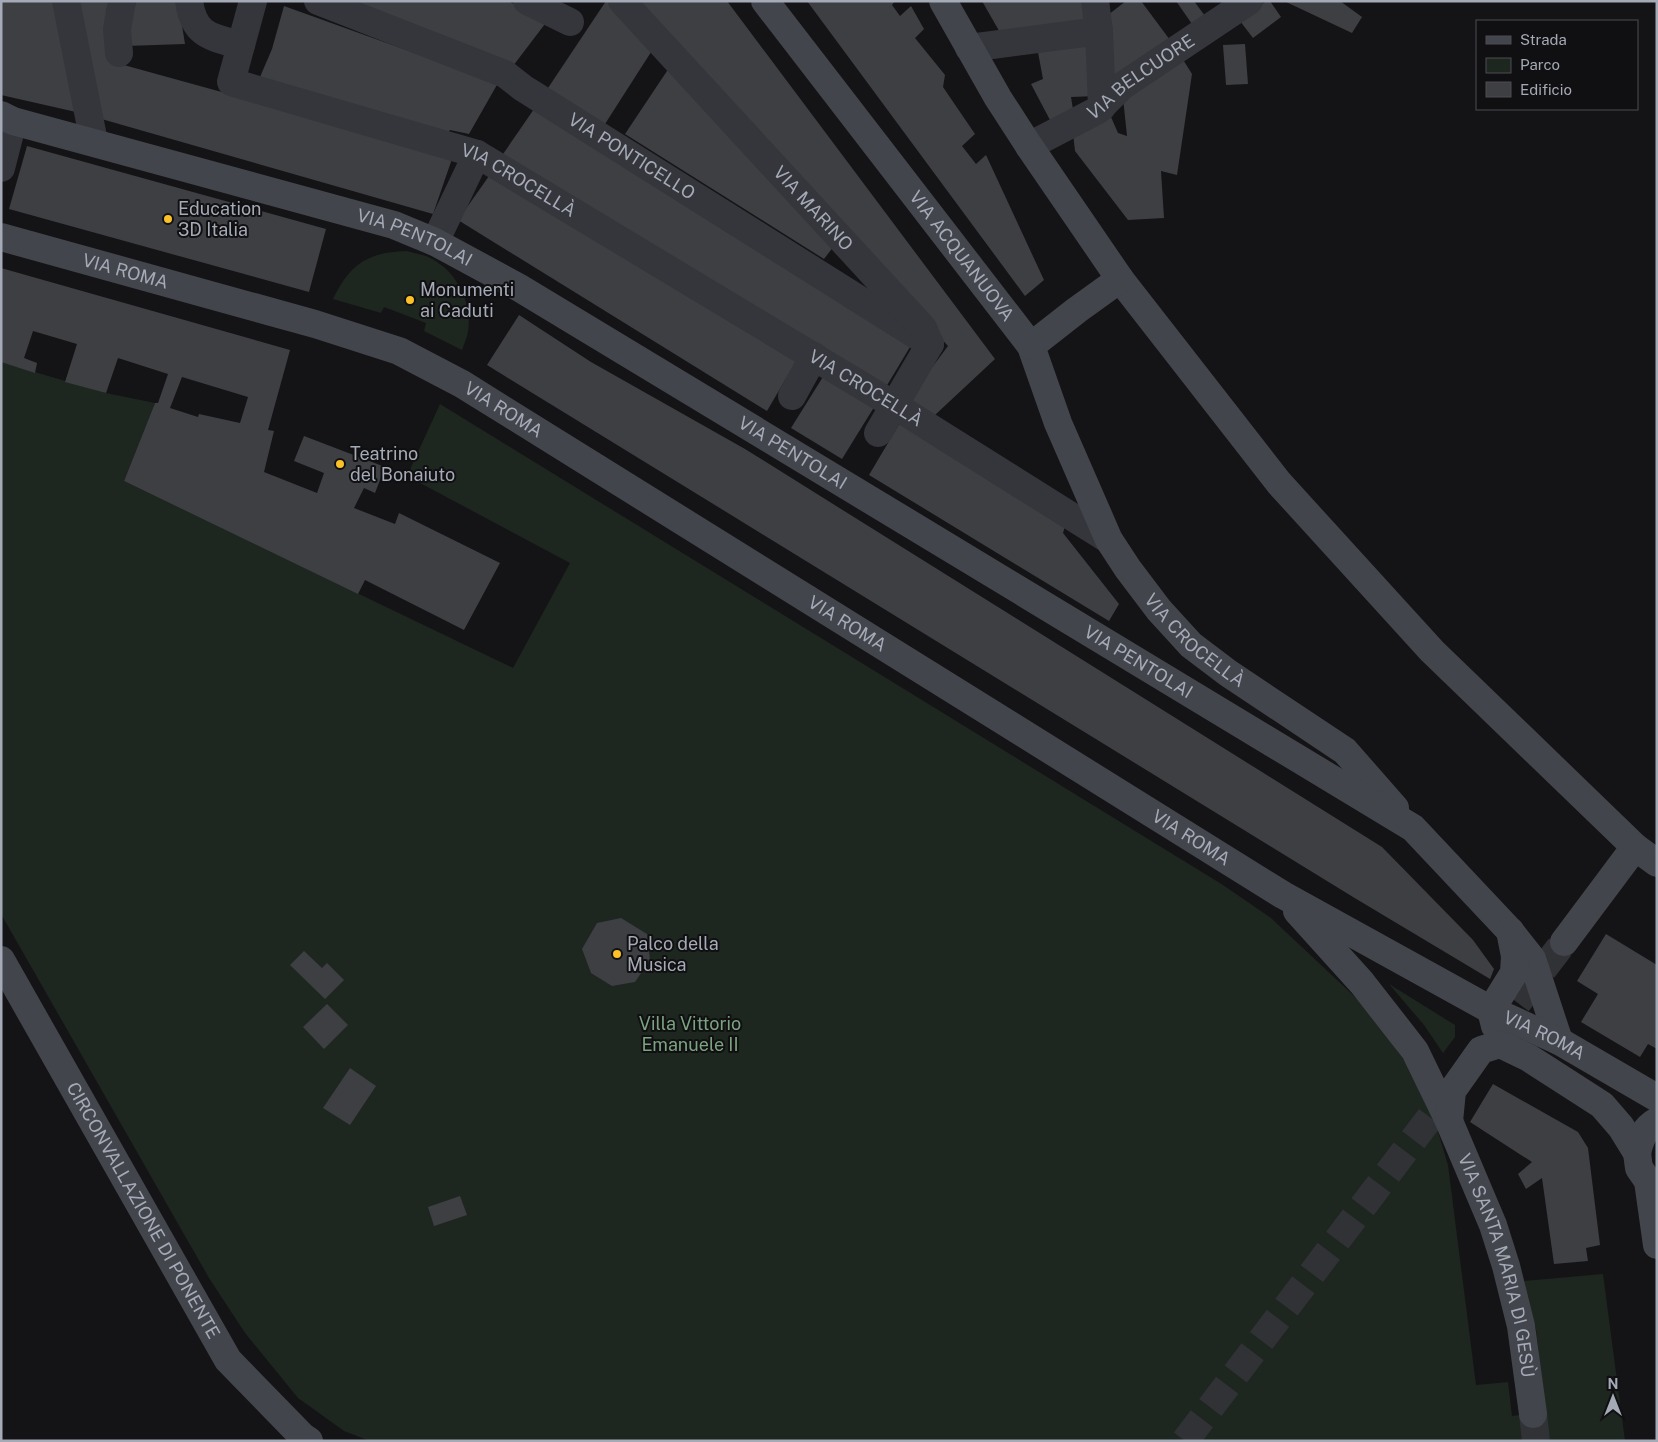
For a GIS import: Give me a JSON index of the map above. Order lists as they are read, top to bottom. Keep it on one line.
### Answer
{"streets":{"street":["VIA BELCUORE","VIA PONTICELLO","VIA CROCELLÀ","VIA MARINO","VIA PENTOLAI","VIA ACQUANUOVA","VIA ROMA","CIRCONVALLAZIONE DI PONENTE","VIA SANTA MARIA DI GESÙ"]},"crossings":[["VIA PONTICELLO","VIA MARINO"],["VIA CROCELLÀ","VIA PENTOLAI"],["VIA CROCELLÀ","VIA ACQUANUOVA"],["VIA PENTOLAI","VIA ROMA"],["VIA ROMA","VIA SANTA MARIA DI GESÙ"]],"parks":["Villa Vittorio Emanuele II"],"places":["Education 3D Italia","Monumenti ai Caduti","Teatrino del Bonaiuto","Palco della Musica"],"legend":["Strada","Parco","Edificio"],"north":"top"}
